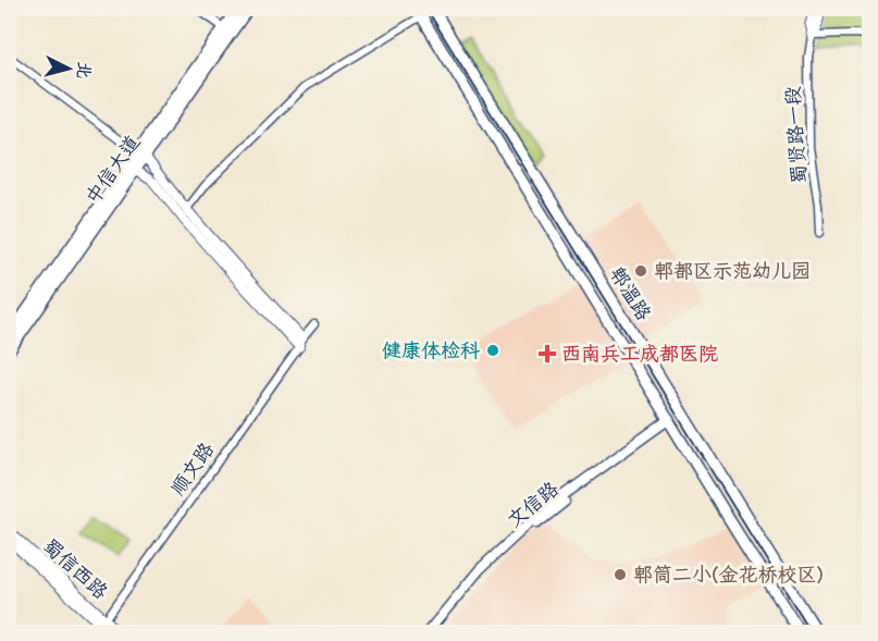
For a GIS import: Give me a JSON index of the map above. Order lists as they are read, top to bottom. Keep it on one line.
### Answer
{"streets":{"main road":["中信大道","郫温路","文信路"],"street":["蜀贤路一段","顺文路","蜀信西路"]},"crossings":[["郫温路","文信路"],["顺文路","蜀信西路"]],"places":{"other":["郫都区示范幼儿园","健康体检科","郫筒二小(金花桥校区)"],"health":["西南兵工成都医院"]},"north":"right"}
